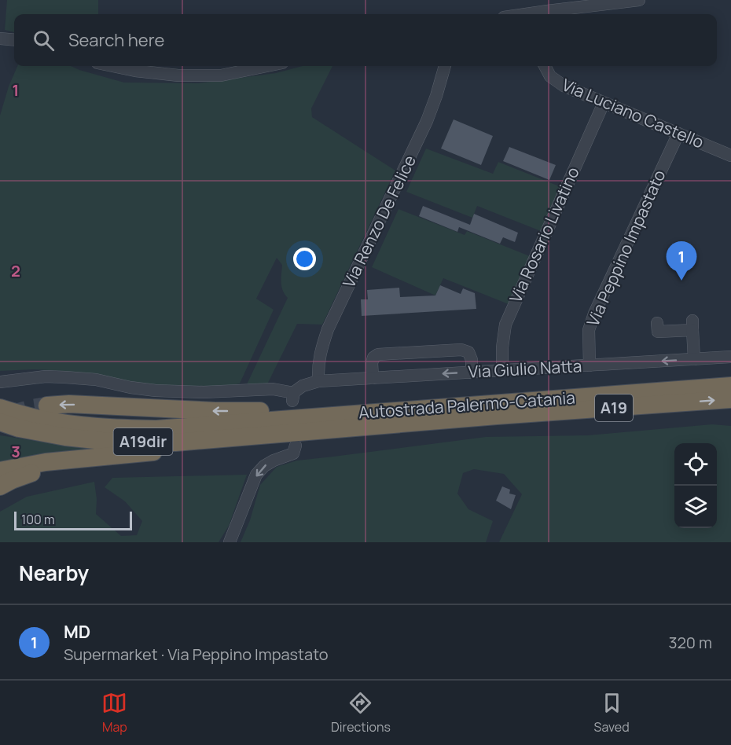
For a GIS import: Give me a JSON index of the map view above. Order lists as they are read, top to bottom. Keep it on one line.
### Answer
{"streets":{"highway":["Autostrada Palermo-Catania","A19","A19dir"],"street":["Via Luciano Castello","Via Renzo De Felice","Via Rosario Livatino","Via Peppino Impastato","Via Giulio Natta"]},"crossings":[["Via Luciano Castello","Via Rosario Livatino"],["Via Luciano Castello","Via Peppino Impastato"],["Via Renzo De Felice","Via Giulio Natta"],["Via Rosario Livatino","Via Giulio Natta"],["Via Peppino Impastato","Via Giulio Natta"],["Autostrada Palermo-Catania","A19dir"]],"scale_bar":"100 m","page":{"search":"Search here","pins":"1","scale":"100 m","heading":"Nearby","list":[{"mark":"1","name":"MD","note":"Supermarket · Via Peppino Impastato","value":"320 m"}],"nav":["Map","Directions","Saved"]},"grid":{"rows":["1","2","3"]}}
